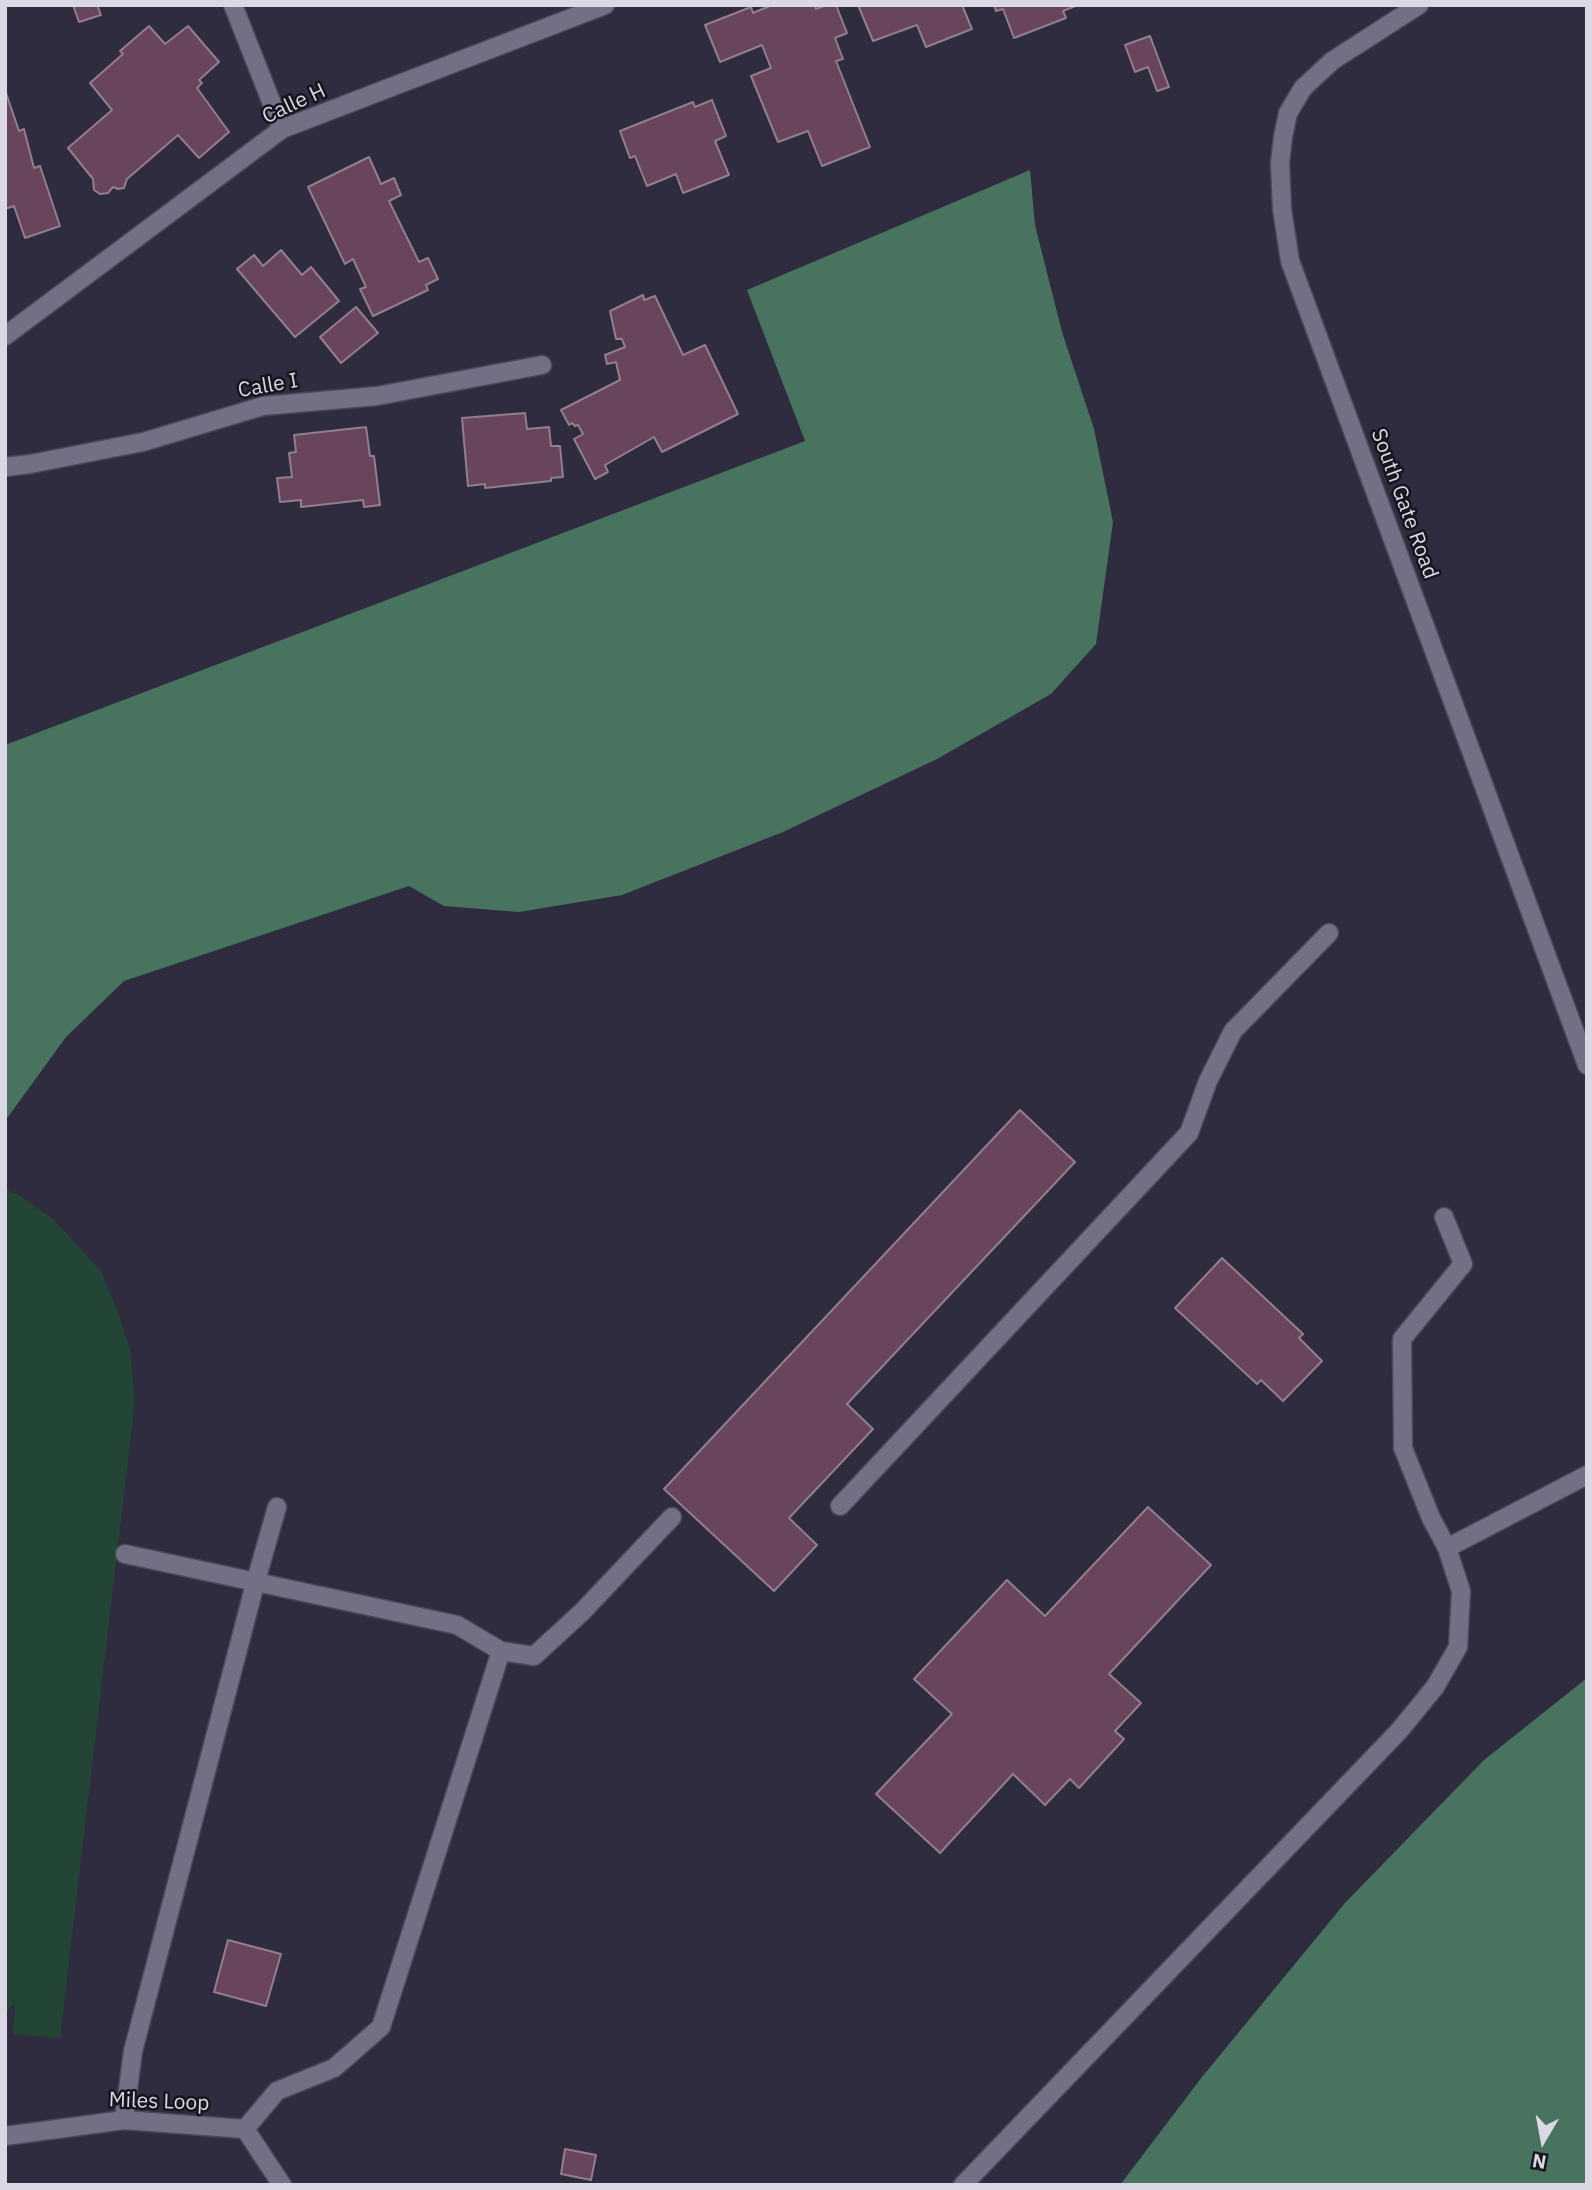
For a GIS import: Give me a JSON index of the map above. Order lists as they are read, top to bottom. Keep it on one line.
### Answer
{"streets":{"street":["Calle H","Calle I","South Gate Road","Miles Loop"]},"north":"bottom"}
